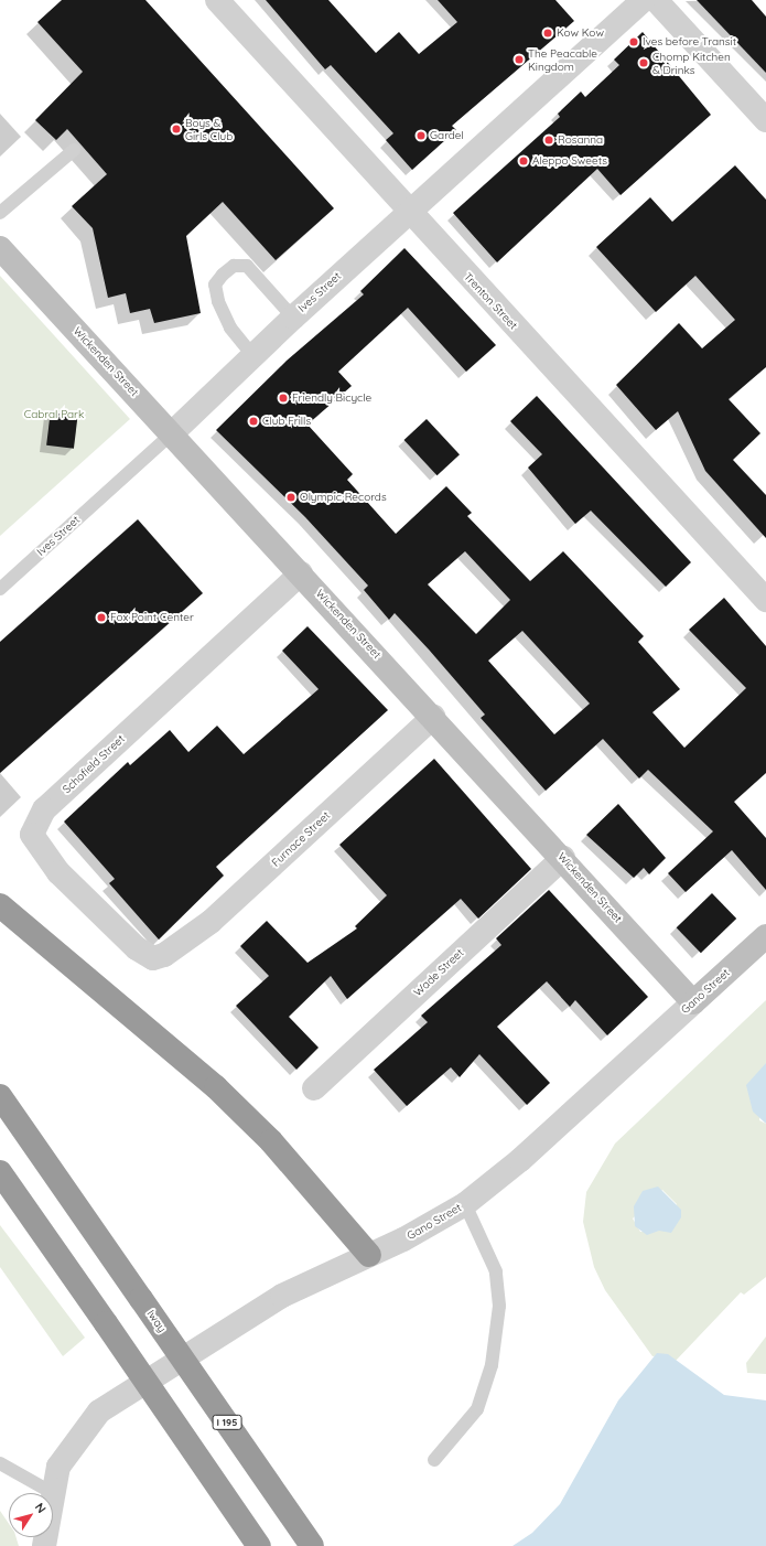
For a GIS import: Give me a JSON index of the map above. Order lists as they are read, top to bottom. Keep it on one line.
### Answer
{"streets":{"highway":["Iway","I 195"],"main road":["Wickenden Street","Gano Street"],"street":["Ives Street","Trenton Street","Schofield Street","Furnace Street","Wade Street"]},"crossings":[["Ives Street","Trenton Street"],["Ives Street","Wickenden Street"],["Wickenden Street","Schofield Street"],["Wickenden Street","Furnace Street"],["Wickenden Street","Wade Street"],["Wickenden Street","Gano Street"],["Schofield Street","Furnace Street"]],"parks":["Cabral Park"],"places":["Kow Kow","Ives before Transit","The Peacable Kingdom","Chomp Kitchen & Drinks","Boys & Girls Club","Gardel","Rosanna","Aleppo Sweets","Friendly Bicycle","Club Frills","Olympic Records","Fox Point Center"],"north":"top right"}
